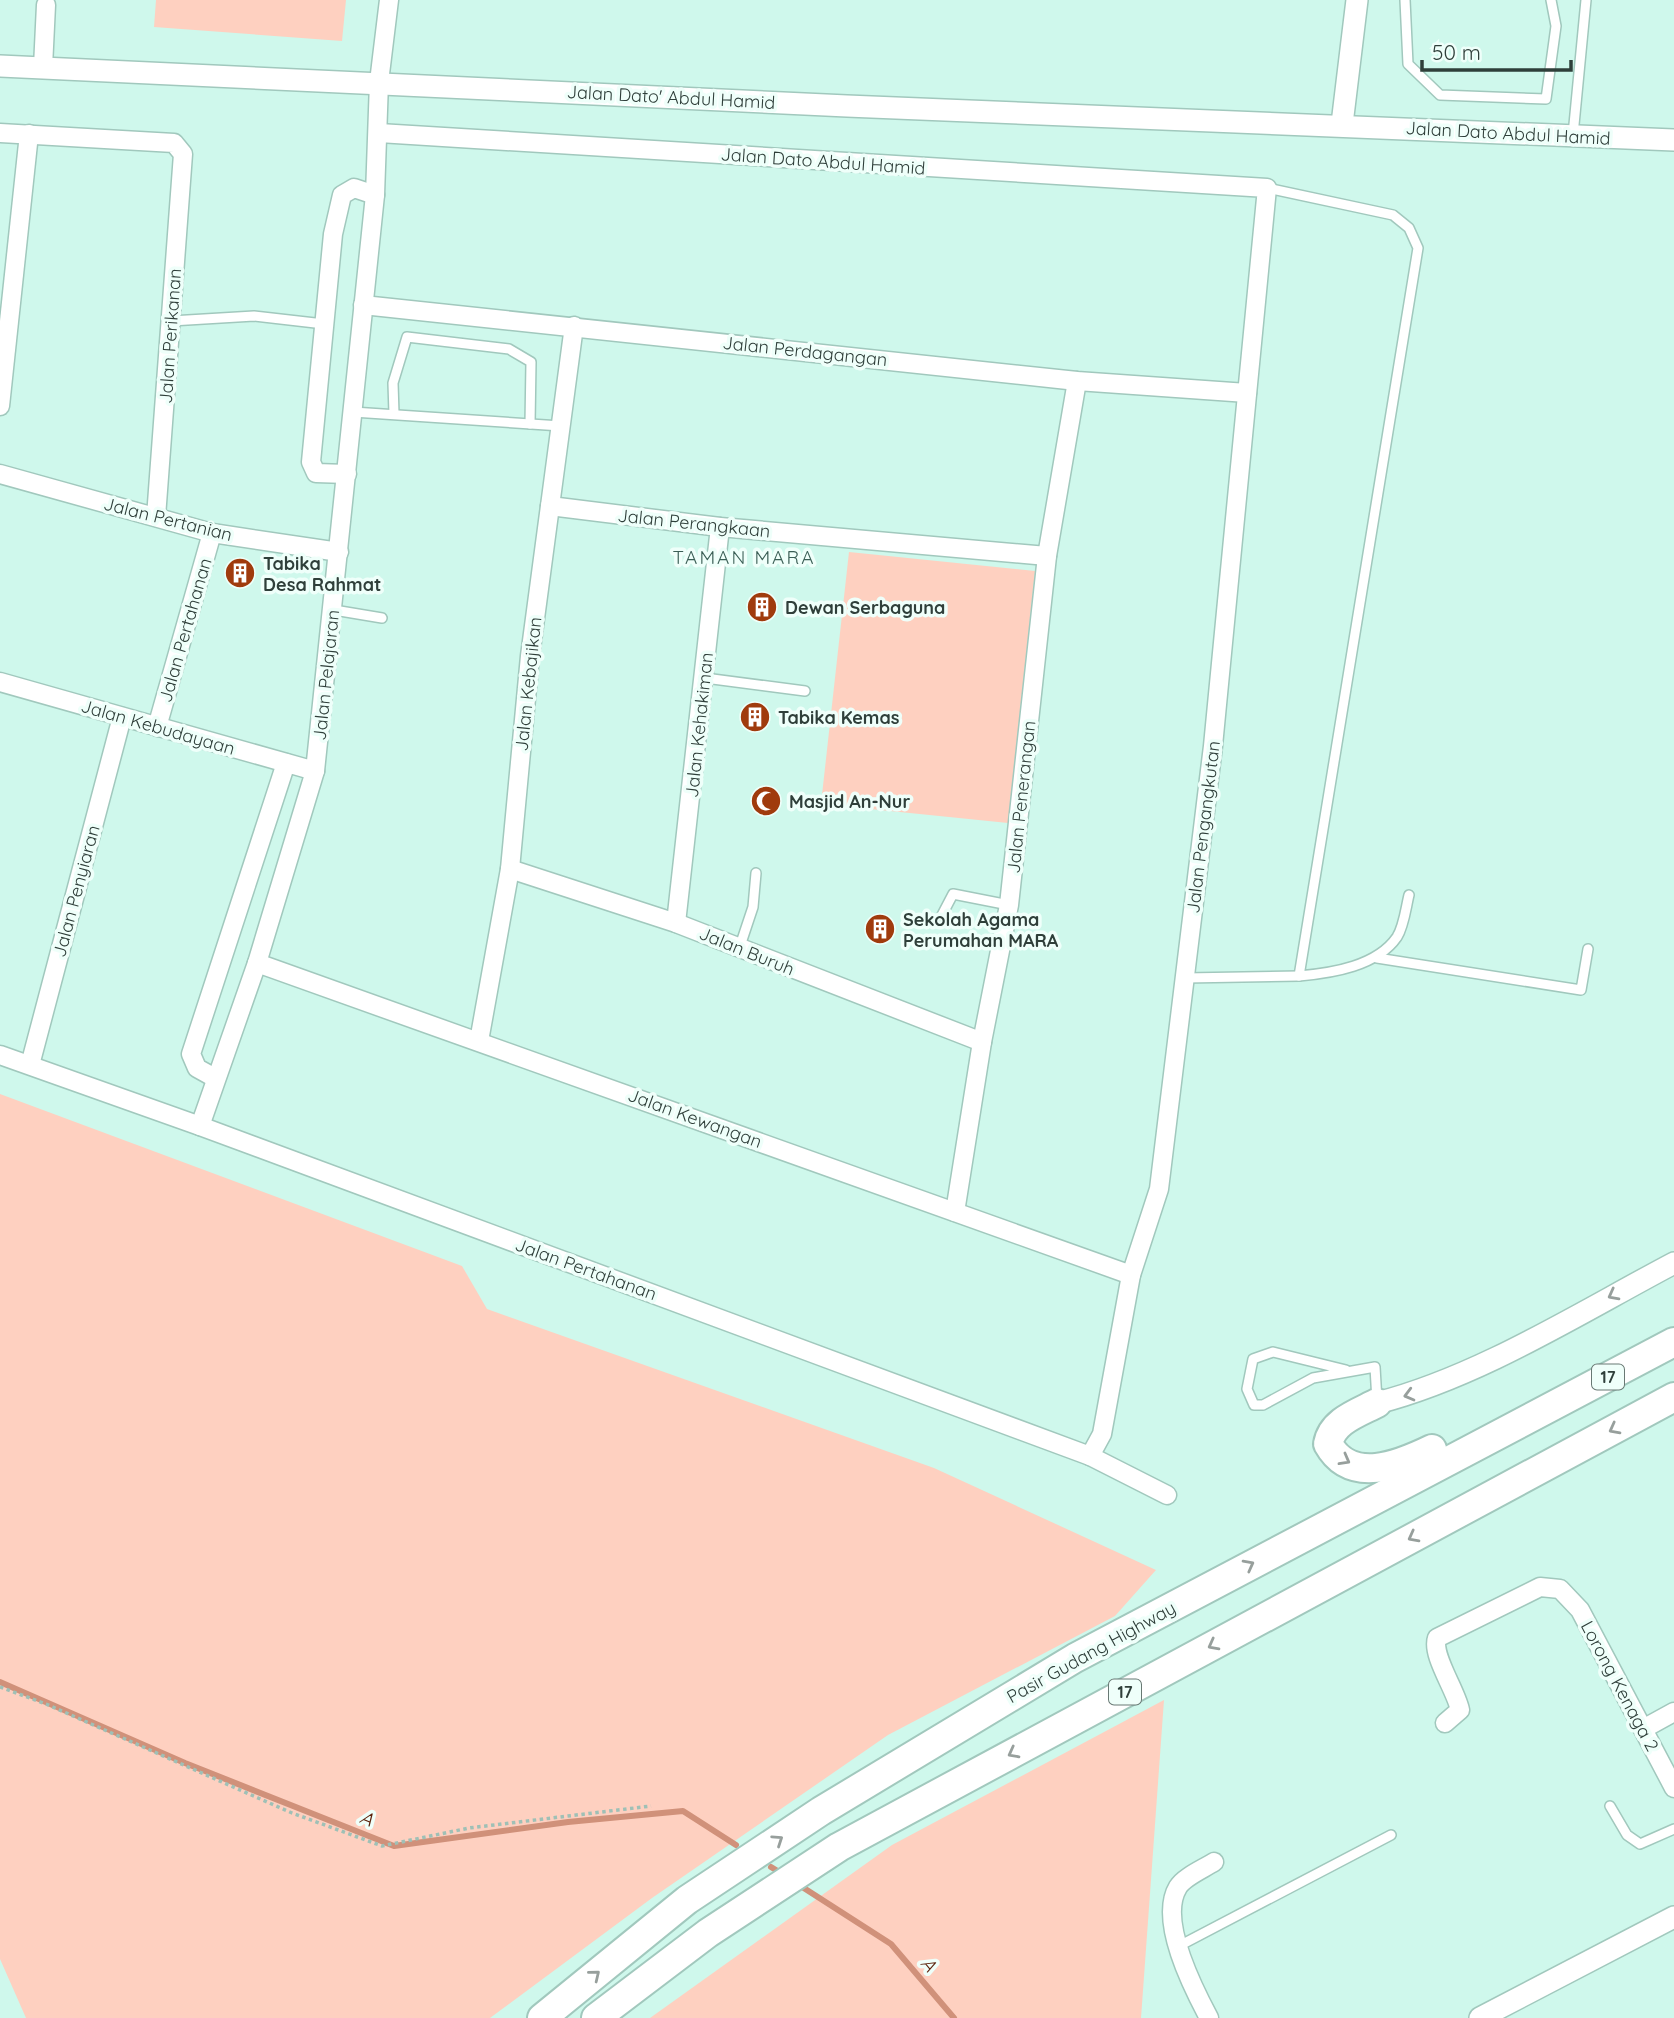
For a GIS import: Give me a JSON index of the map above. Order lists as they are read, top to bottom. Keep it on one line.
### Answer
{"streets":{"highway":["17","Pasir Gudang Highway"],"street":["Jalan Dato' Abdul Hamid","Jalan Dato Abdul Hamid","Jalan Perikanan","Jalan Perdagangan","Jalan Pertanian","Jalan Perangkaan","Jalan Pertahanan","Jalan Pelajaran","Jalan Kebajikan","Jalan Kehakiman","Jalan Kebudayaan","Jalan Penerangan","Jalan Pengangkutan","Jalan Penyiaran","Jalan Buruh","Jalan Kewangan","Lorong Kenaga 2"]},"crossings":[["Jalan Dato' Abdul Hamid","Jalan Dato Abdul Hamid"],["Jalan Dato' Abdul Hamid","Jalan Pelajaran"],["Jalan Dato Abdul Hamid","Jalan Pelajaran"],["Jalan Dato Abdul Hamid","Jalan Pengangkutan"],["Jalan Perikanan","Jalan Pertanian"],["Jalan Perdagangan","Jalan Pelajaran"],["Jalan Perdagangan","Jalan Kebajikan"],["Jalan Perdagangan","Jalan Penerangan"],["Jalan Perdagangan","Jalan Pengangkutan"],["Jalan Pertanian","Jalan Pertahanan"],["Jalan Pertanian","Jalan Pelajaran"],["Jalan Perangkaan","Jalan Kebajikan"],["Jalan Perangkaan","Jalan Kehakiman"],["Jalan Perangkaan","Jalan Penerangan"],["Jalan Pertahanan","Jalan Pelajaran"],["Jalan Pertahanan","Jalan Kebudayaan"],["Jalan Pertahanan","Jalan Pengangkutan"],["Jalan Pertahanan","Jalan Penyiaran"],["Jalan Pelajaran","Jalan Kebudayaan"],["Jalan Pelajaran","Jalan Kewangan"],["Jalan Kebajikan","Jalan Buruh"],["Jalan Kebajikan","Jalan Kewangan"],["Jalan Kehakiman","Jalan Buruh"],["Jalan Kebudayaan","Jalan Penyiaran"],["Jalan Penerangan","Jalan Buruh"],["Jalan Penerangan","Jalan Kewangan"],["Jalan Pengangkutan","Jalan Kewangan"]],"districts":["TAMAN MARA"],"water":["A"],"places":{"building":["Tabika Desa Rahmat","Dewan Serbaguna","Tabika Kemas","Sekolah Agama Perumahan MARA"],"mosque":["Masjid An-Nur"]},"scale_bar":"50 m"}
